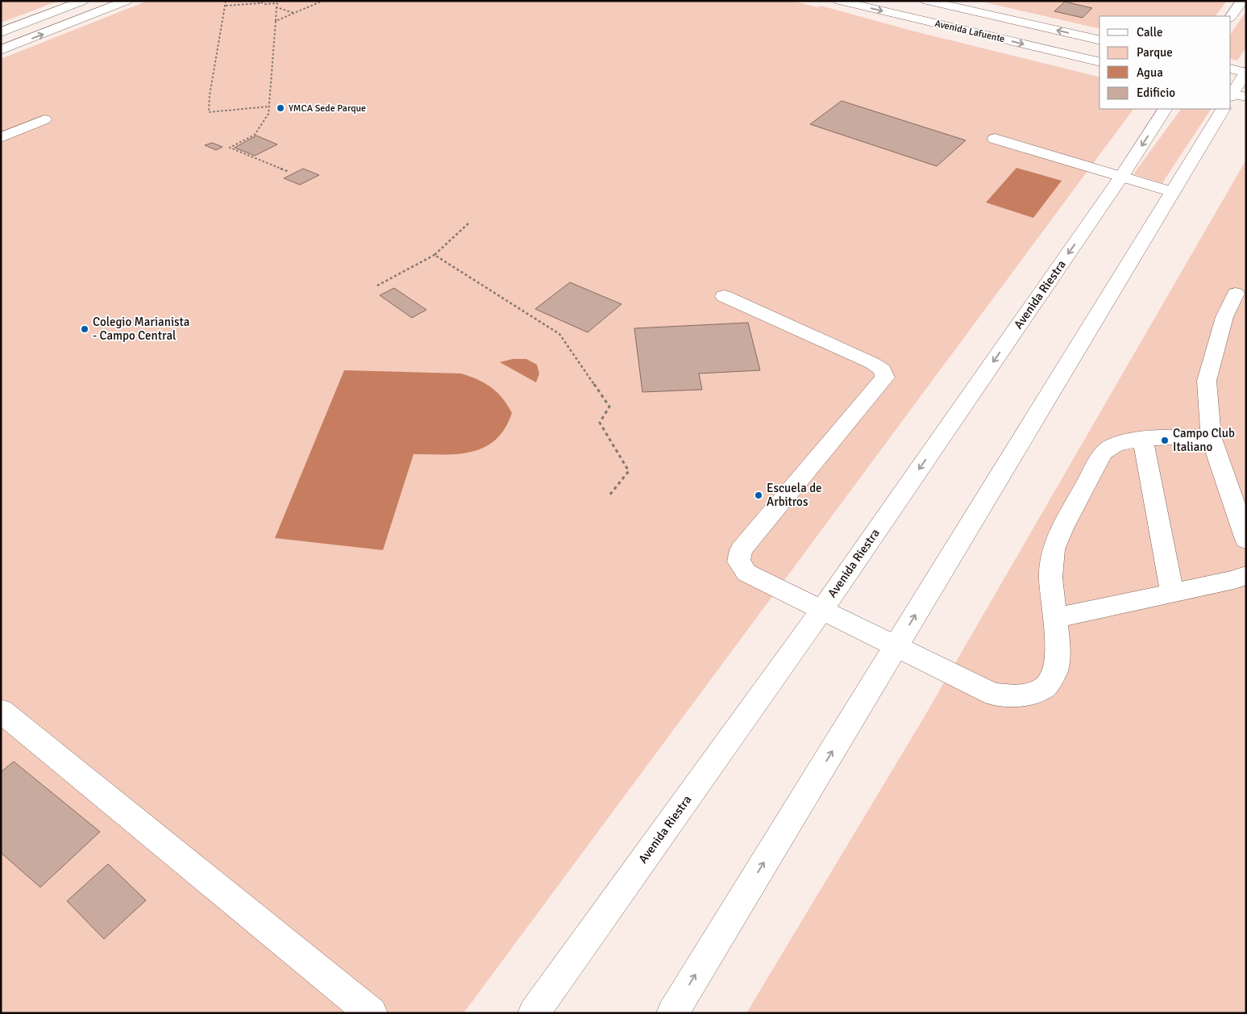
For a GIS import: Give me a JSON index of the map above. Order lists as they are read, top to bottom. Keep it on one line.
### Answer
{"streets":{"main road":["Avenida Lafuente","Avenida Riestra"]},"places":["YMCA Sede Parque","Colegio Marianista - Campo Central","Campo Club Italiano","Escuela de Arbitros"],"legend":["Calle","Parque","Agua","Edificio"]}
